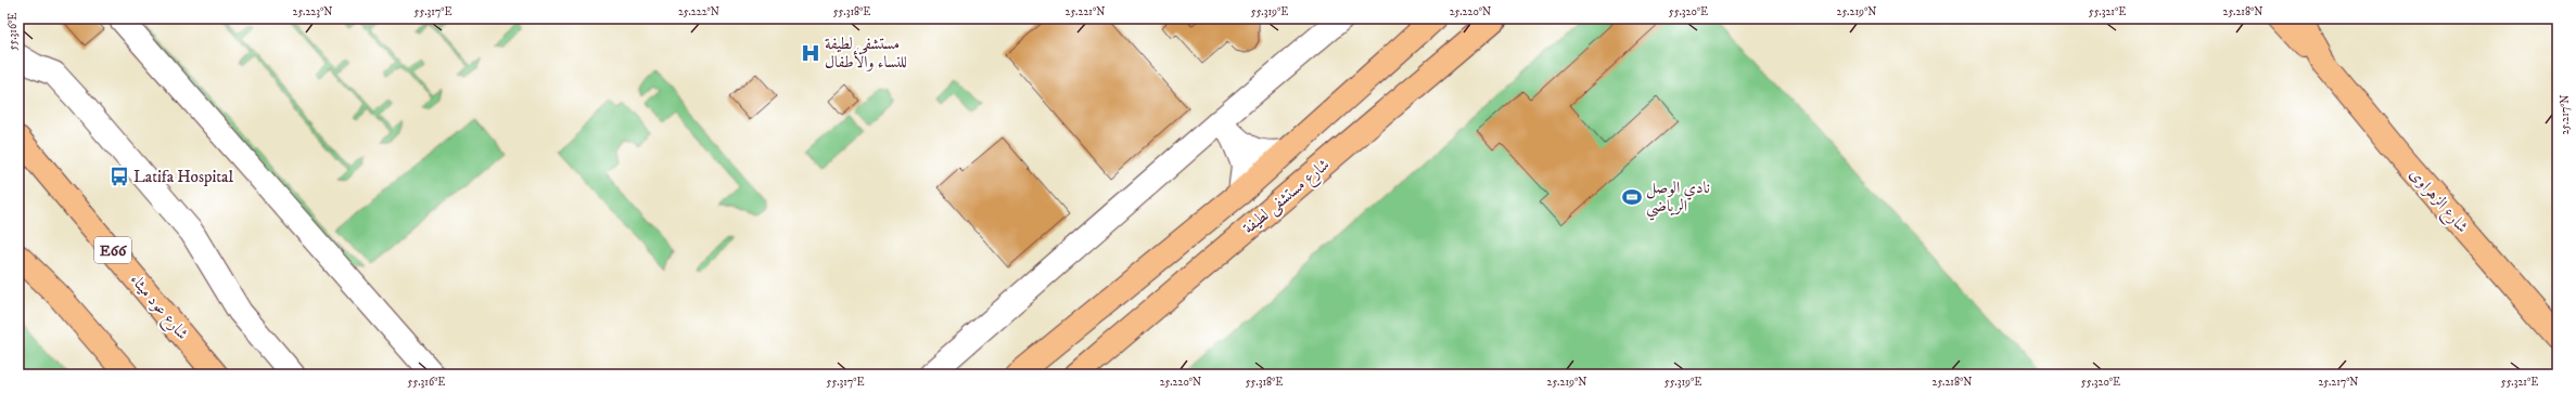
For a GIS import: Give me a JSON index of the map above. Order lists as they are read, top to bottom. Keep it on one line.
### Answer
{"streets":{"main road":["شارع مستشفى لطيفة","شارع الزهراوى","E66","شارع عود ميثاء"]},"places":{"hospital":["مستشفى لطيفة للنساء والأطفال"],"bus stop":["Latifa Hospital"],"sports":["نادي الوصل الرياضي"]},"coordinates":["25.223°N","55.317°E","25.222°N","55.318°E","25.221°N","55.319°E","25.220°N","55.320°E","25.219°N","55.321°E","25.218°N","55.316°E","25.217°N"]}
